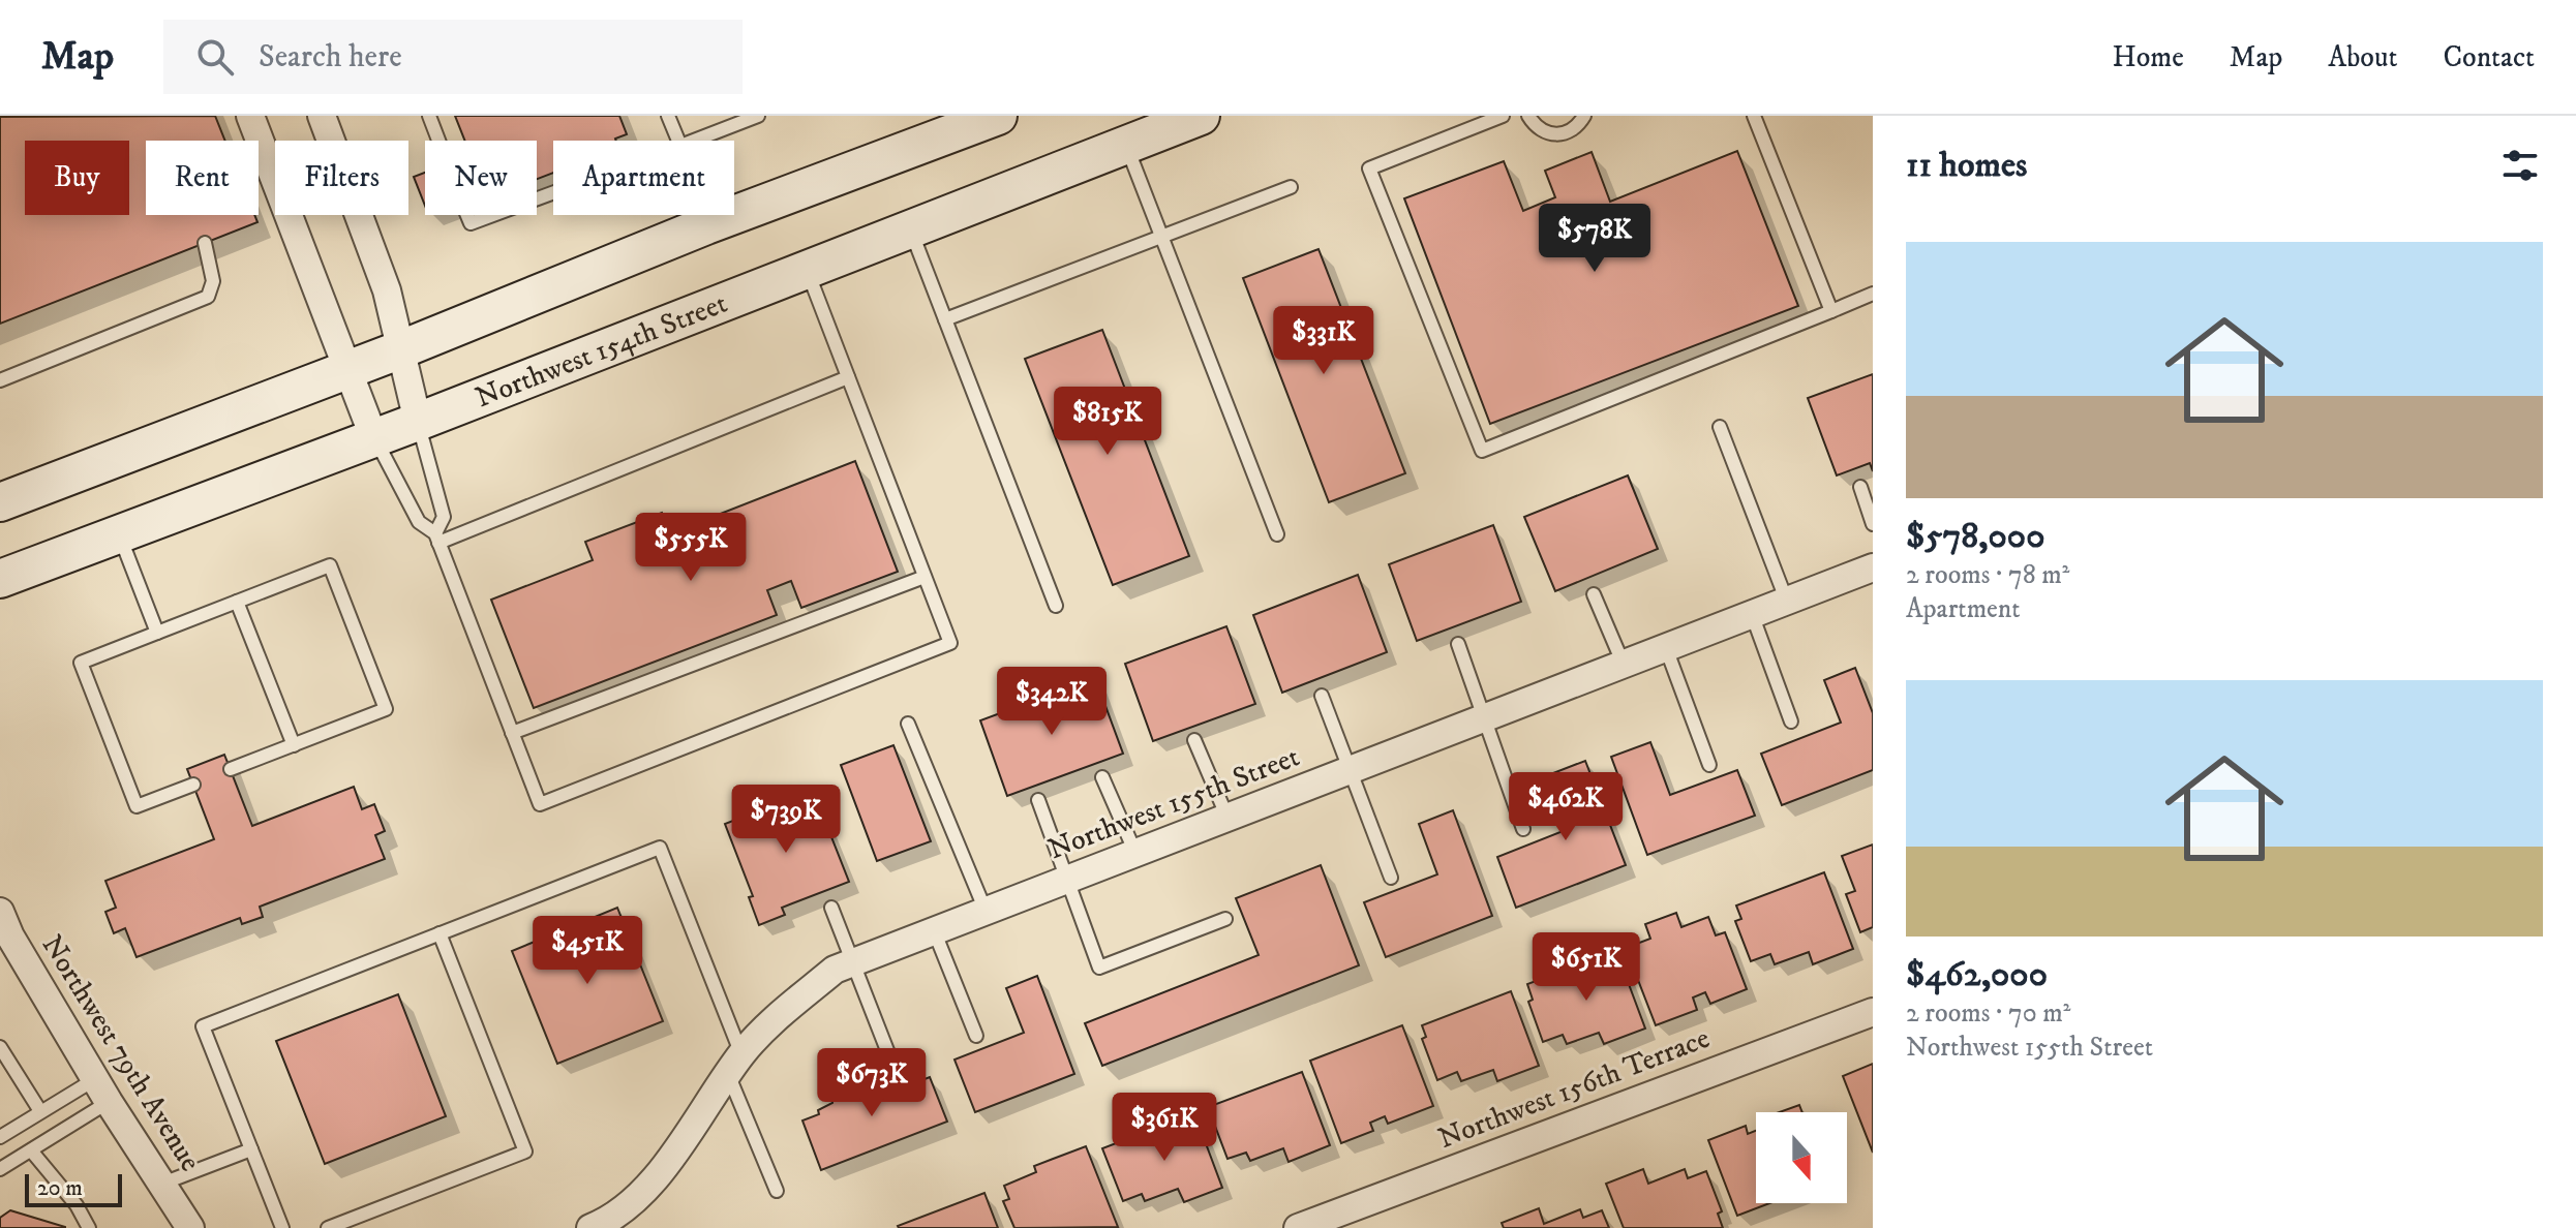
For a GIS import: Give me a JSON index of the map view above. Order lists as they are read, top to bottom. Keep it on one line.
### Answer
{"streets":{"main road":["Northwest 154th Street"],"street":["Northwest 155th Street","Northwest 79th Avenue","Northwest 156th Terrace"]},"scale_bar":"20 m","north":"bottom","page":{"header":"Map","search":"Search here","nav":["Home","Map","About","Contact"],"heading":"11 homes","chip":["Buy","Rent","Filters","New","Apartment"],"price":["$578K","$331K","$815K","$555K","$342K","$462K","$739K","$451K","$651K","$673K","$361K"],"list":[{"name":"$578,000","note":"2 rooms · 78 m² · Apartment"},{"name":"$462,000","note":"2 rooms · 70 m² · Northwest 155th Street"}],"scale":"20 m"}}
